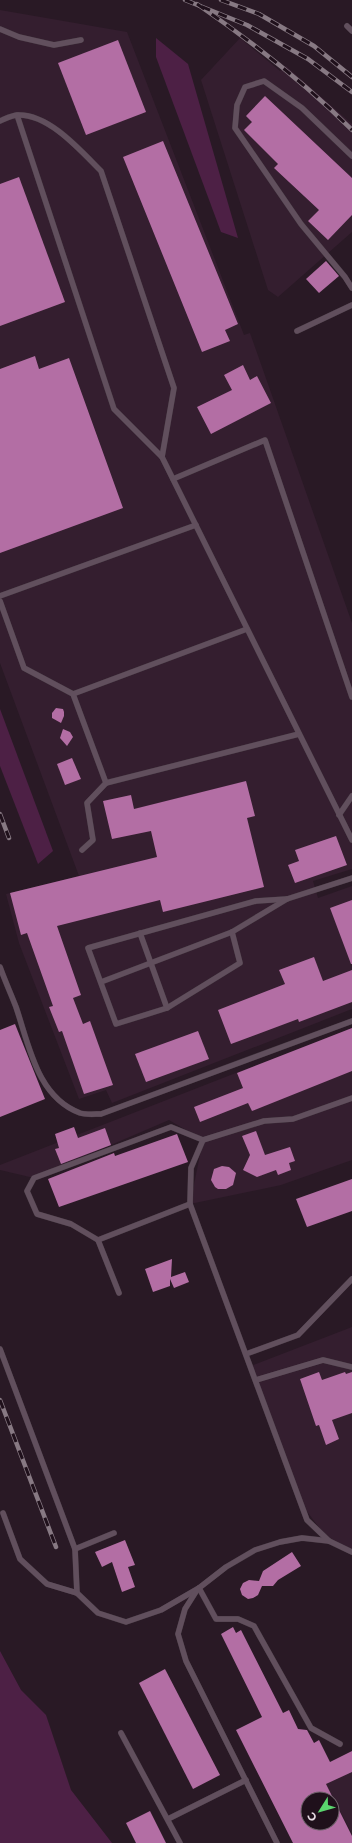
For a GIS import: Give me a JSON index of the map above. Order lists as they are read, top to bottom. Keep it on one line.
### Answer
{"north":"bottom left"}
